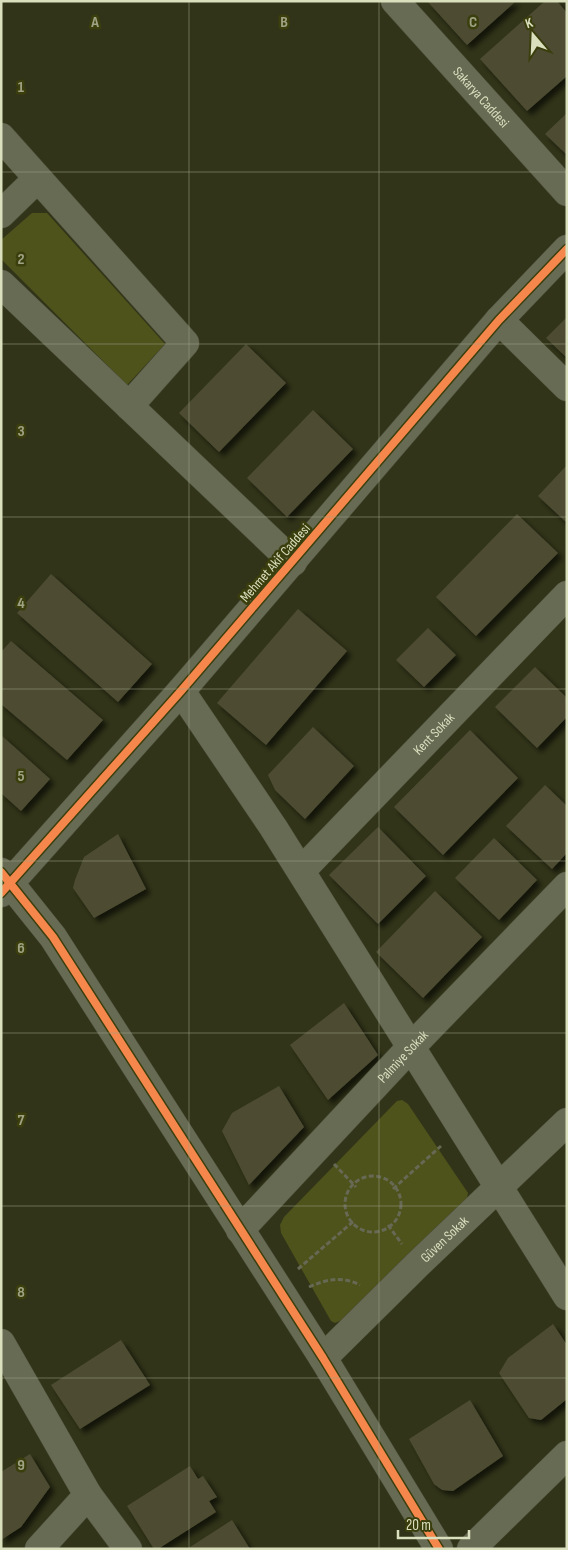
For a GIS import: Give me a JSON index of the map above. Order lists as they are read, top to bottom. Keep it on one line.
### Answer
{"streets":{"street":["Sakarya Caddesi","Mehmet Akif Caddesi","Kent Sokak","Palmiye Sokak","Güven Sokak"]},"scale_bar":"20 m","north":"top","grid":{"columns":["A","B","C"],"rows":["1","2","3","4","5","6","7","8","9"]}}
